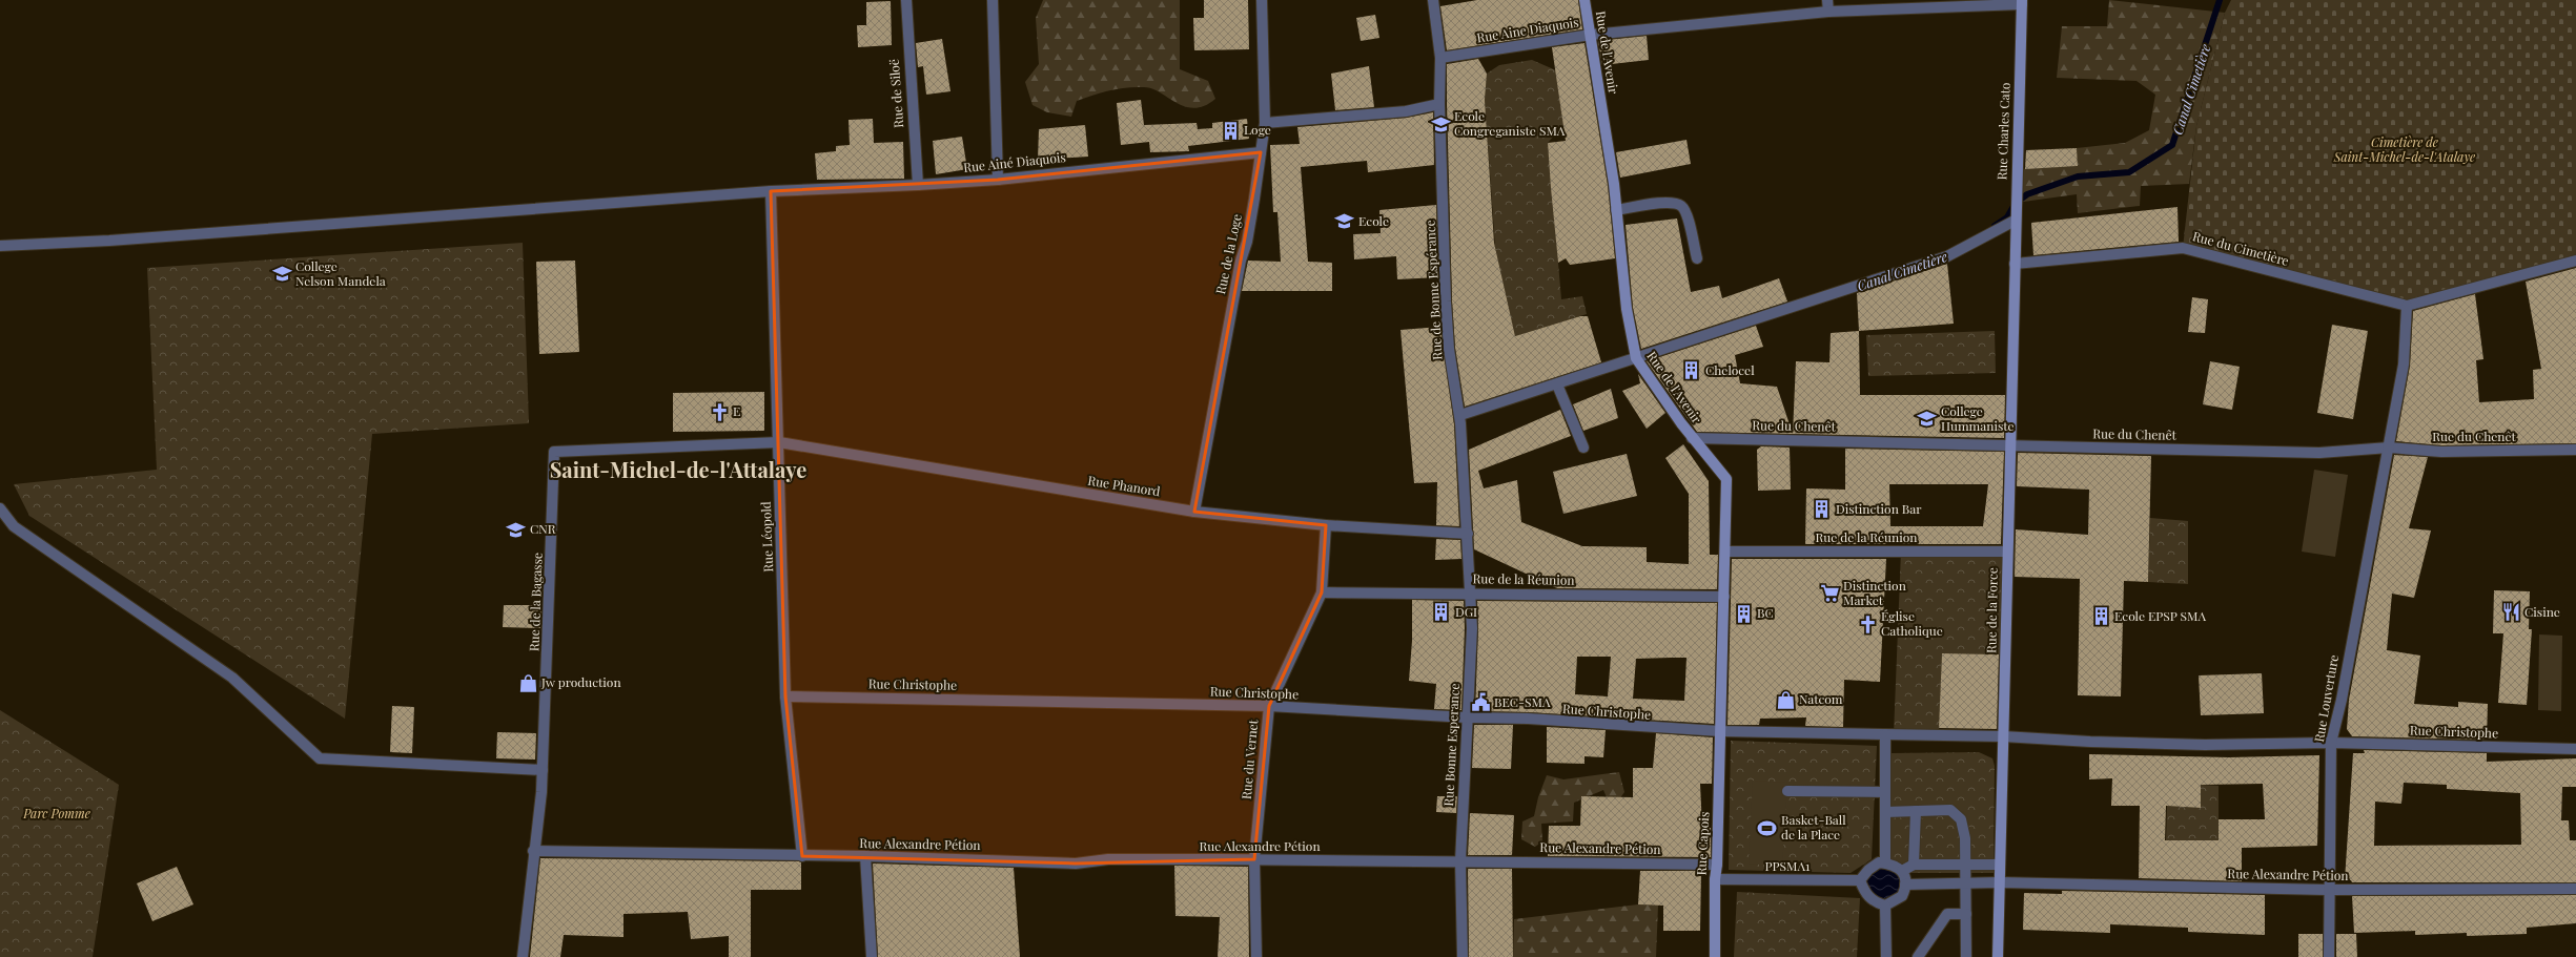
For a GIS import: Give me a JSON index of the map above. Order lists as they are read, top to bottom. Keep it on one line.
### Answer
{"streets":{"main road":["Rue de l'Avenir","Rue Charles Cato","Rue de la Force","Rue Capois"],"street":["Rue Aine Diaquois","Rue de Siloë","Rue Ainé Diaquois","Rue du Cimetière","Rue de la Loge","Rue de Bonne Espérance","Rue du Chenêt","Rue Phanord","Rue Léopold","Rue de la Réunion","Rue de la Bagasse","Rue Christophe","Rue Louverture","Rue Bonne Esperance","Rue du Vernet","Rue Alexandre Pétion","PPSMA1"]},"crossings":[["Rue Aine Diaquois","Rue de l'Avenir"],["Rue Aine Diaquois","Rue Charles Cato"],["Rue Aine Diaquois","Rue de Bonne Espérance"],["Rue de l'Avenir","Rue du Chenêt"],["Rue de l'Avenir","Rue de la Réunion"],["Rue de l'Avenir","Rue Christophe"],["Rue de l'Avenir","Rue Capois"],["Rue de Siloë","Rue Ainé Diaquois"],["Rue Charles Cato","Rue du Cimetière"],["Rue Charles Cato","Rue de la Force"],["Rue Ainé Diaquois","Rue de la Loge"],["Rue Ainé Diaquois","Rue Léopold"],["Rue du Cimetière","Rue de la Force"],["Rue du Cimetière","Rue Louverture"],["Rue de la Loge","Rue Phanord"],["Rue de Bonne Espérance","Rue Phanord"],["Rue de Bonne Espérance","Rue de la Réunion"],["Rue de Bonne Espérance","Rue Bonne Esperance"],["Rue du Chenêt","Rue de la Force"],["Rue du Chenêt","Rue Louverture"],["Rue Phanord","Rue Léopold"],["Rue Phanord","Rue de la Bagasse"],["Rue Phanord","Rue du Vernet"],["Rue Léopold","Rue de la Bagasse"],["Rue Léopold","Rue Christophe"],["Rue Léopold","Rue Alexandre Pétion"],["Rue de la Réunion","Rue de la Force"],["Rue de la Réunion","Rue du Vernet"],["Rue de la Bagasse","Rue Alexandre Pétion"],["Rue de la Force","Rue Christophe"],["Rue de la Force","Rue Alexandre Pétion"],["Rue Christophe","Rue Louverture"],["Rue Christophe","Rue Bonne Esperance"],["Rue Christophe","Rue du Vernet"],["Rue Christophe","Rue Capois"],["Rue Louverture","Rue Alexandre Pétion"],["Rue Bonne Esperance","Rue Alexandre Pétion"],["Rue du Vernet","Rue Alexandre Pétion"],["Rue Capois","Rue Alexandre Pétion"],["Rue Capois","PPSMA1"]],"districts":["Saint-Michel-de-l'Attalaye"],"water":["Canal Cimetière"],"parks":["Cimetière de Saint-Michel-de-l'Atalaye","Parc Pomme"],"places":{"school or university":["Ecole Congreganiste SMA","Ecole","College Nelson Mandela","College Hummaniste","CNR"],"building":["Loge","Chelocel","Distinction Bar","DGI","BC","Ecole EPSP SMA"],"church":["E","Église Catholique"],"supermarket":["Distinction Market"],"restaurant":["Cisine"],"shop":["Jw production","Natcom"],"public building":["BEC-SMA"],"sports":["Basket-Ball de la Place"]}}
